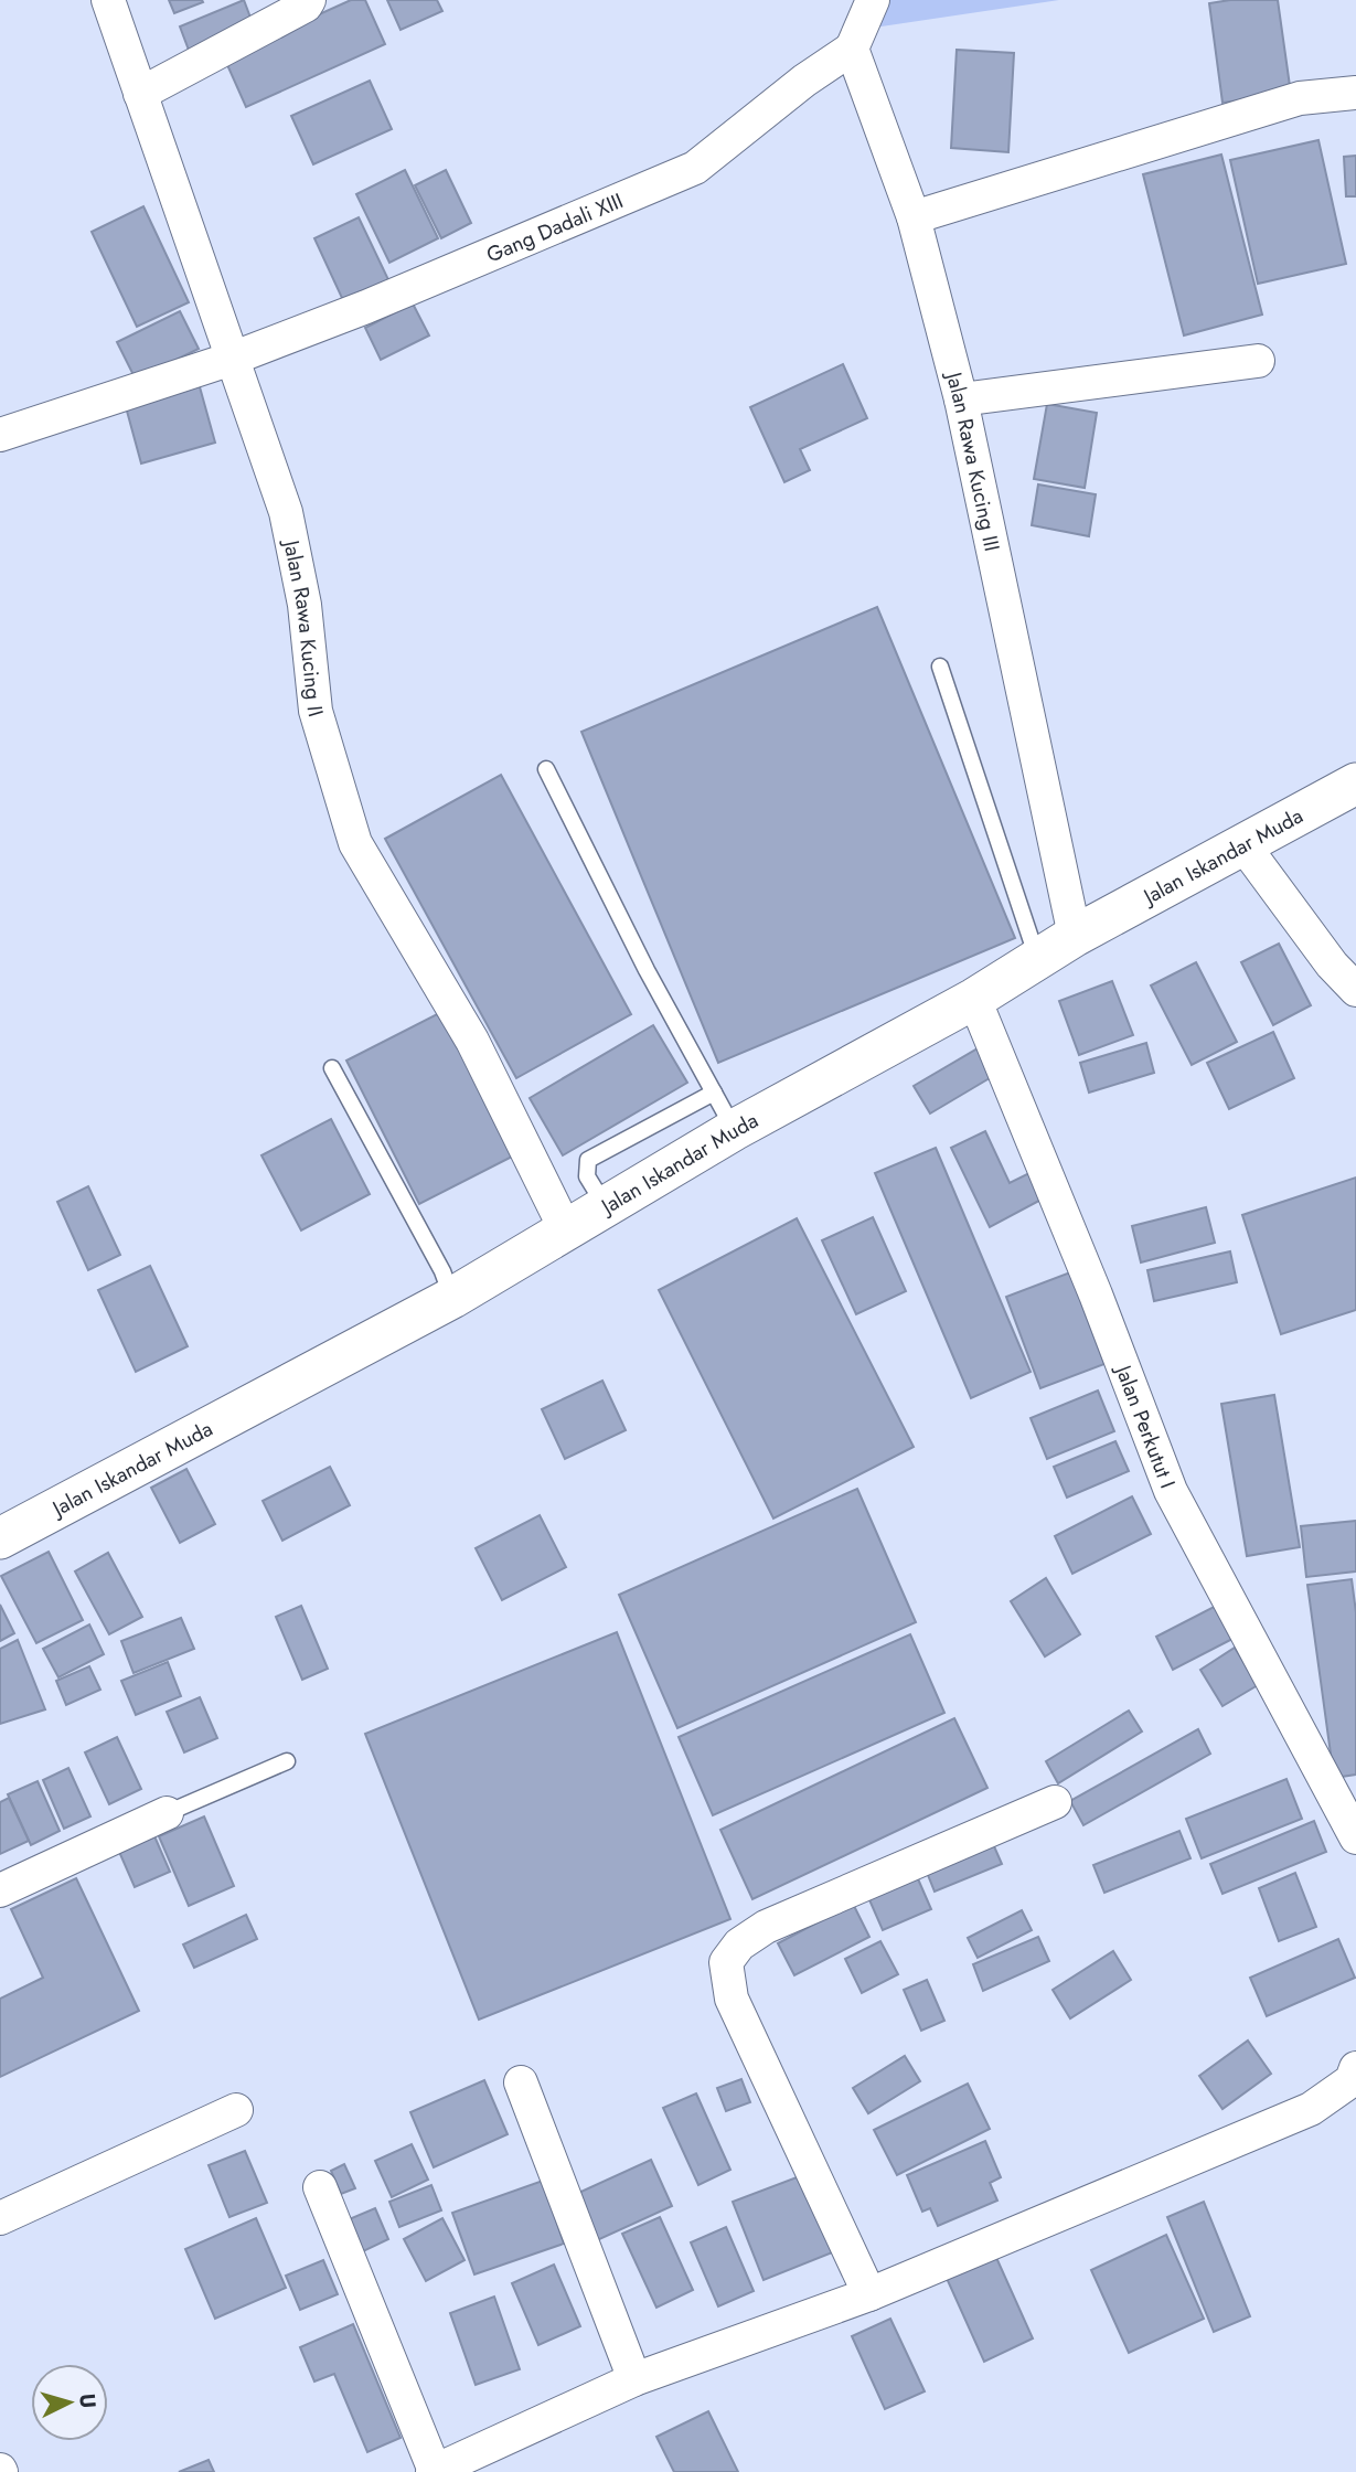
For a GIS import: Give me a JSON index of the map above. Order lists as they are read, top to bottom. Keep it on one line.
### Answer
{"streets":{"street":["Gang Dadali XIII","Jalan Rawa Kucing III","Jalan Rawa Kucing II","Jalan Iskandar Muda","Jalan Perkutut I"]},"crossings":[["Gang Dadali XIII","Jalan Rawa Kucing III"],["Gang Dadali XIII","Jalan Rawa Kucing II"],["Jalan Rawa Kucing III","Jalan Iskandar Muda"],["Jalan Rawa Kucing II","Jalan Iskandar Muda"],["Jalan Iskandar Muda","Jalan Perkutut I"]],"north":"right"}
